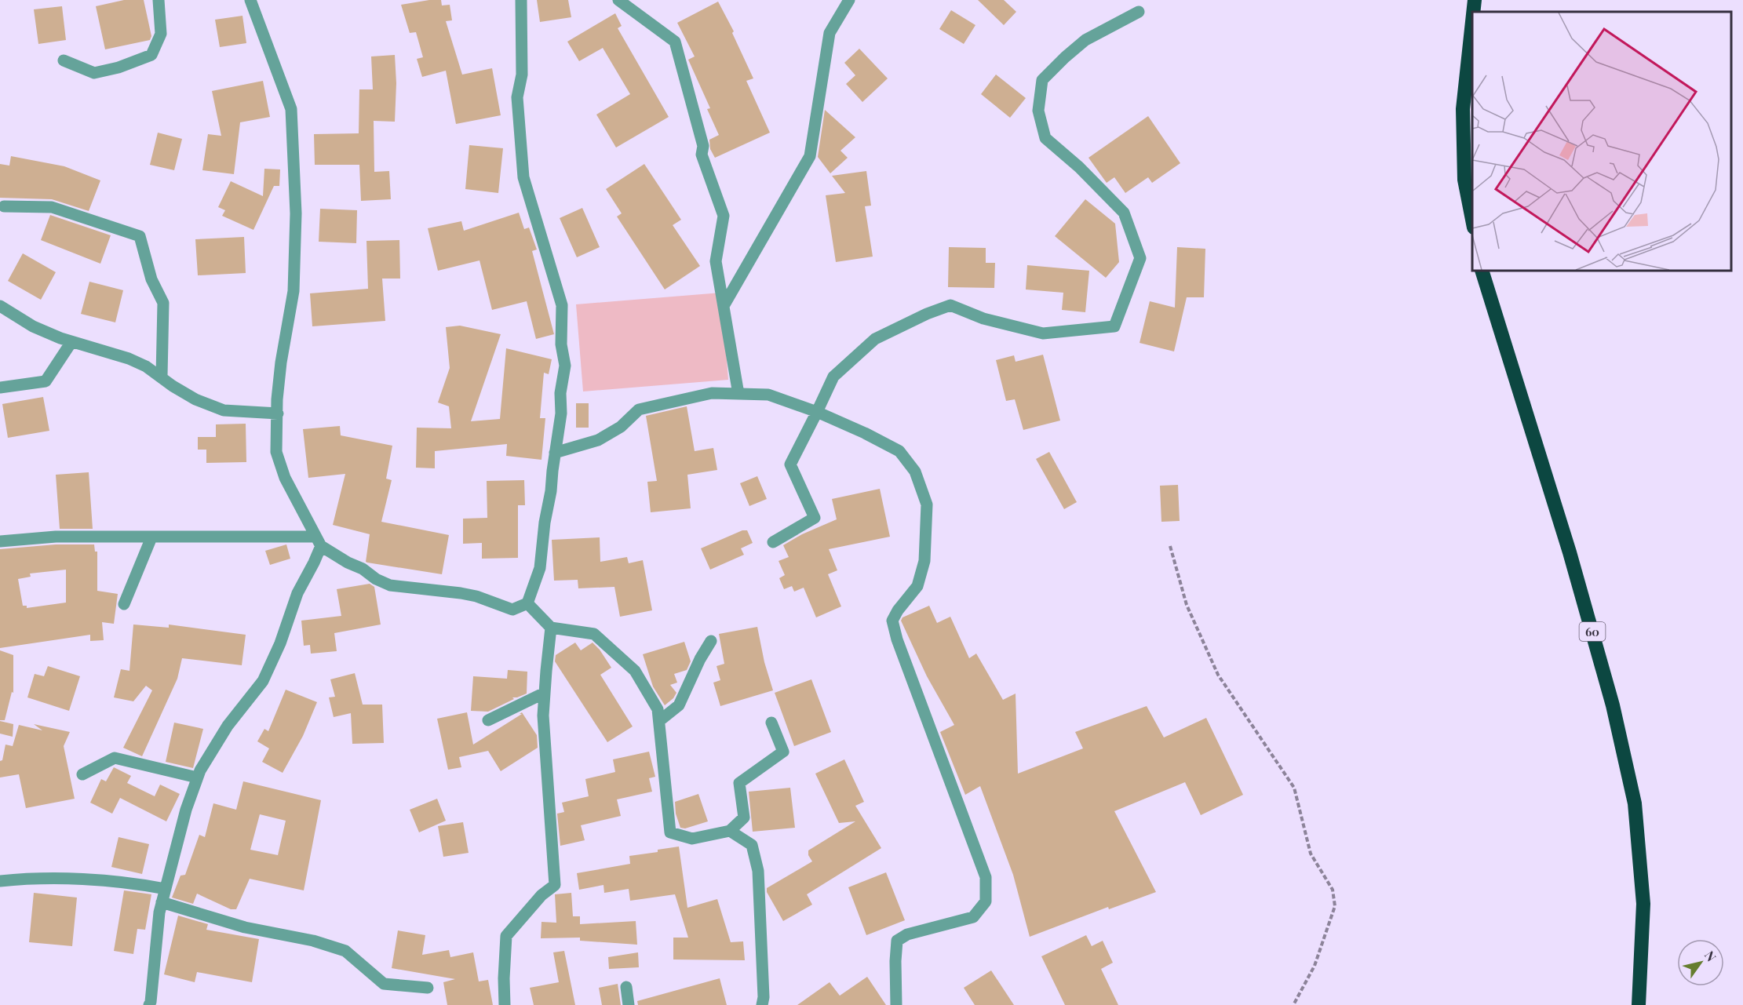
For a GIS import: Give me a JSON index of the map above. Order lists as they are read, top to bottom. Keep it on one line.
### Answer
{"streets":{"highway":["60"]},"north":"top right"}
